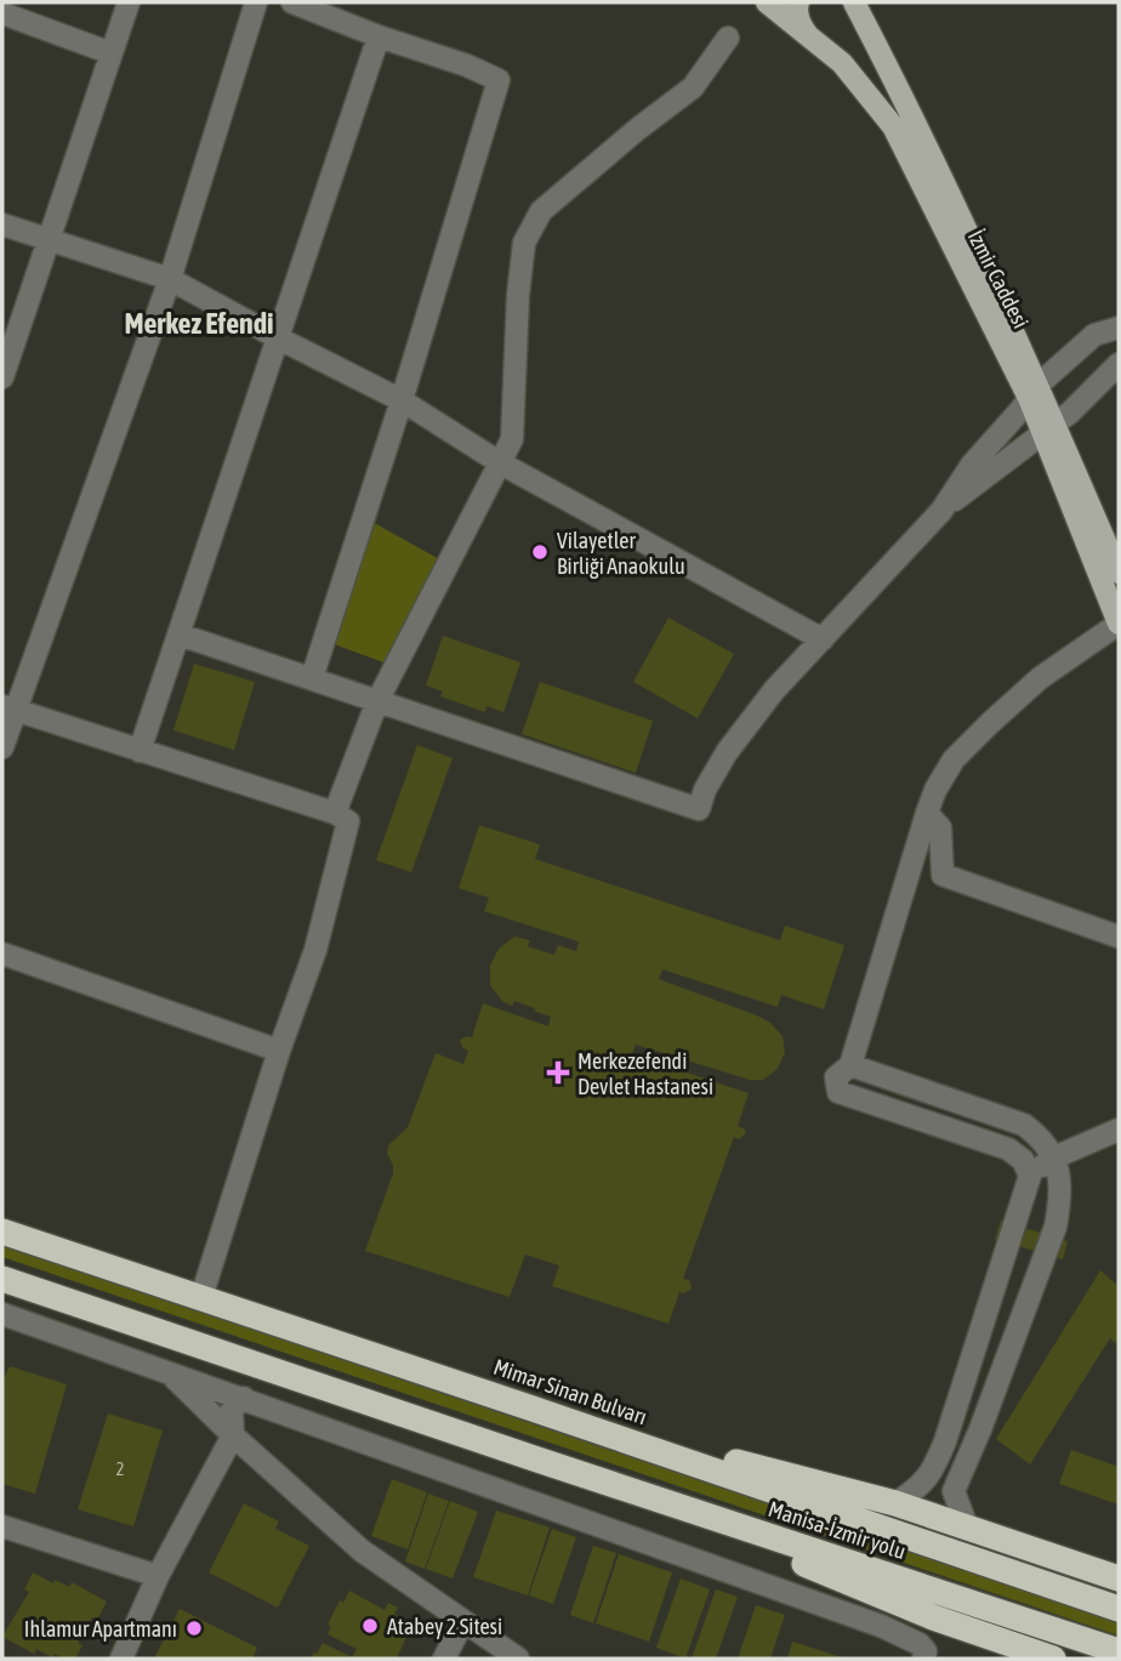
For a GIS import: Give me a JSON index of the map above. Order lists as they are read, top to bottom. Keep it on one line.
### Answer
{"streets":{"highway":["Mimar Sinan Bulvarı","Manisa-İzmir yolu"],"main road":["İzmir Caddesi"]},"districts":["Merkez Efendi"],"places":{"other":["Vilayetler Birliği Anaokulu","Atabey 2 Sitesi","Ihlamur Apartmanı"],"health":["Merkezefendi Devlet Hastanesi"]},"house_numbers":["2"]}
